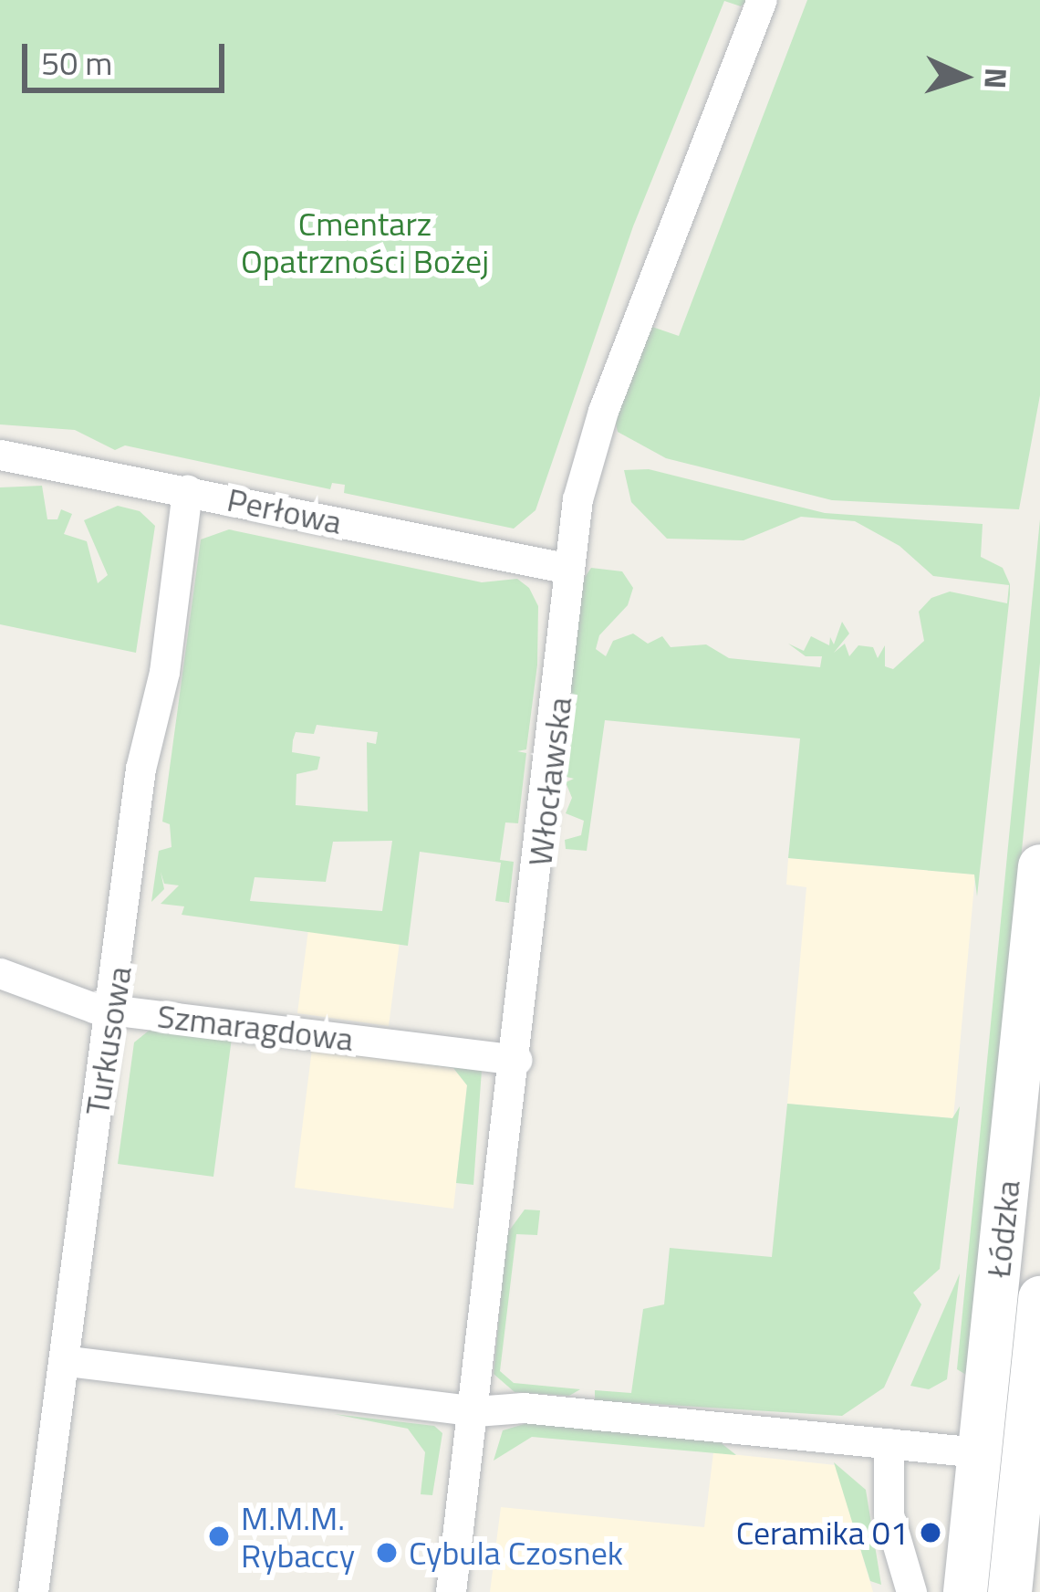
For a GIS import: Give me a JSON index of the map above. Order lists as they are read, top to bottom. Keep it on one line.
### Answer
{"streets":{"main road":["Łódzka"],"street":["Perłowa","Włocławska","Szmaragdowa","Turkusowa"]},"crossings":[["Perłowa","Włocławska"],["Perłowa","Turkusowa"],["Włocławska","Szmaragdowa"],["Szmaragdowa","Turkusowa"]],"parks":["Cmentarz Opatrzności Bożej"],"places":["Ceramika 01","M.M.M. Rybaccy","Cybula Czosnek"],"scale_bar":"50 m","north":"right"}
